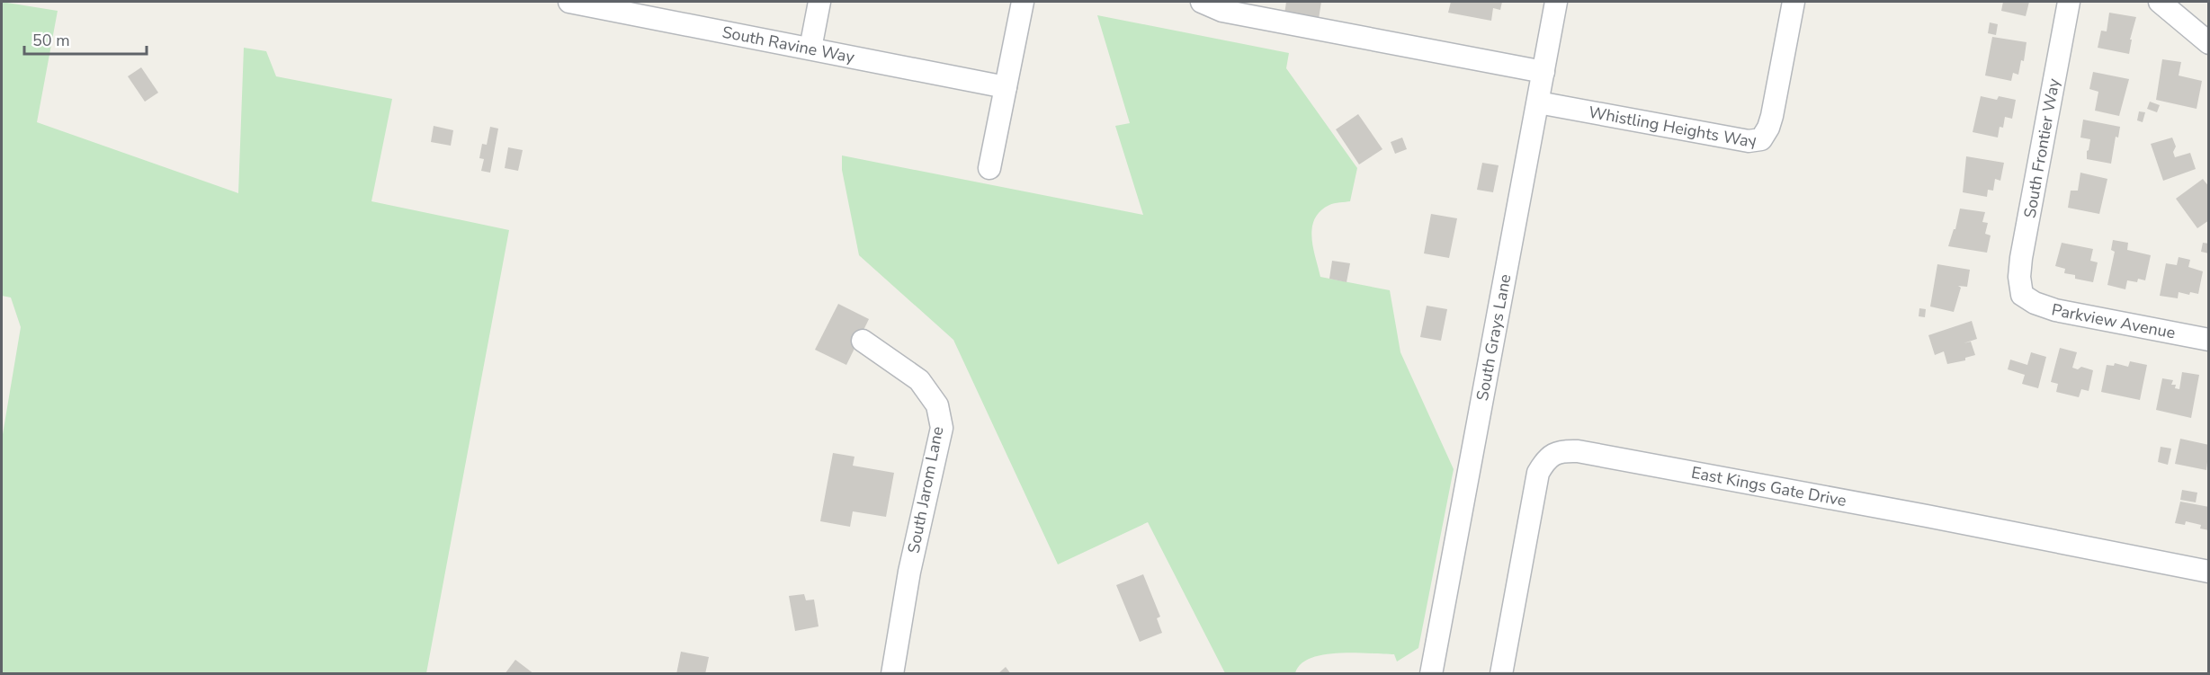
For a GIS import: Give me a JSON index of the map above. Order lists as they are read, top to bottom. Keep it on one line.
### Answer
{"streets":{"street":["South Ravine Way","Whistling Heights Way","South Frontier Way","Parkview Avenue","South Grays Lane","East Kings Gate Drive","South Jarom Lane"]},"crossings":[["Whistling Heights Way","South Grays Lane"],["South Frontier Way","Parkview Avenue"]],"scale_bar":"50 m"}
